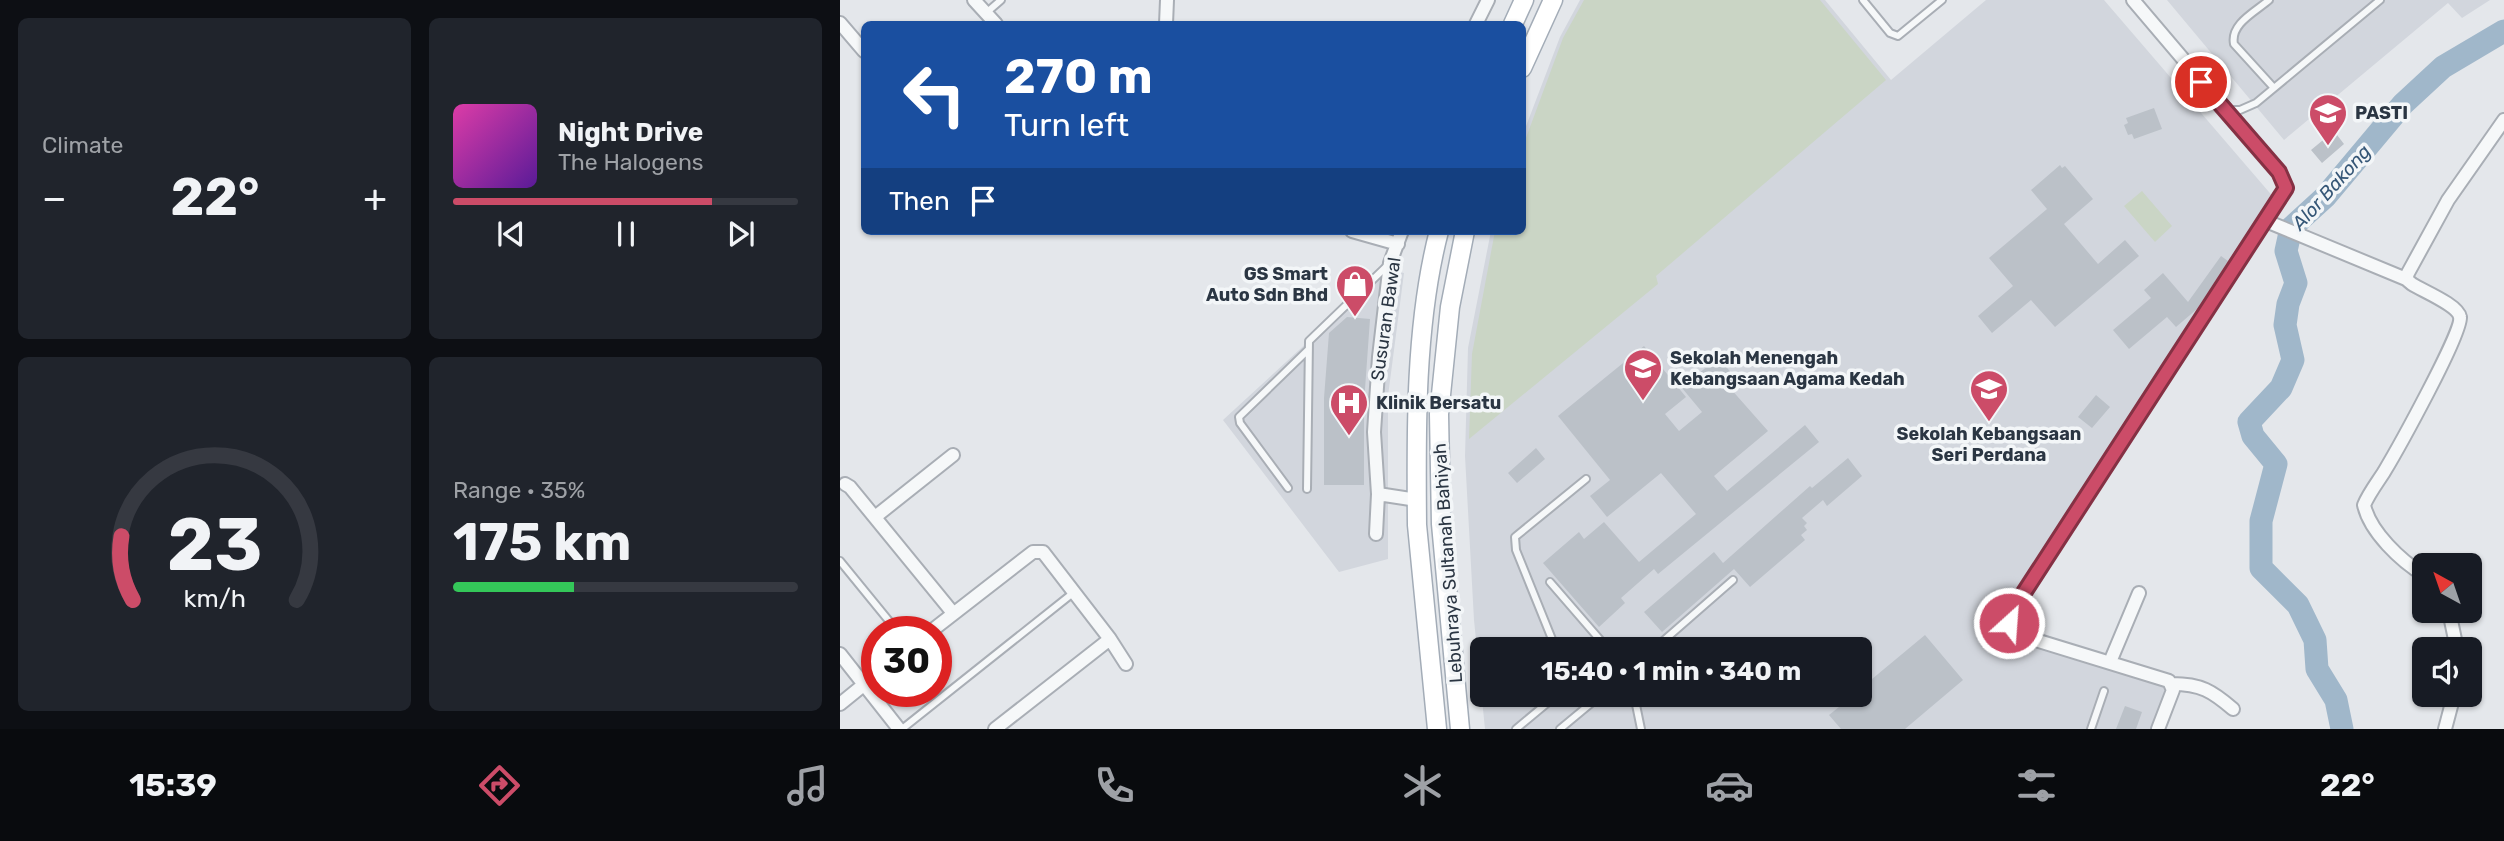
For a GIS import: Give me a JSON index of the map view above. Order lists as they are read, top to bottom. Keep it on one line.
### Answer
{"streets":{"main road":["Lebuhraya Sultanah Bahiyah"],"street":["Susuran Bawal"]},"water":["Alor Bakong"],"places":{"school or university":["PASTI","Sekolah Menengah Kebangsaan Agama Kedah","Sekolah Kebangsaan Seri Perdana"],"shop":["GS Smart Auto Sdn Bhd"],"hospital":["Klinik Bersatu"]},"north":"top left","page":{"tile":["Climate",["Range · 35%","175 km"]],"turn":["270 m","Turn left"],"song":["Night Drive","The Halogens"],"then":"Then","heat":["−","22°","+"],"limit":"30","trip":"15:40 · 1 min · 340 m","tabs":["15:39","22°"],"gauge":["23","km/h"]}}
